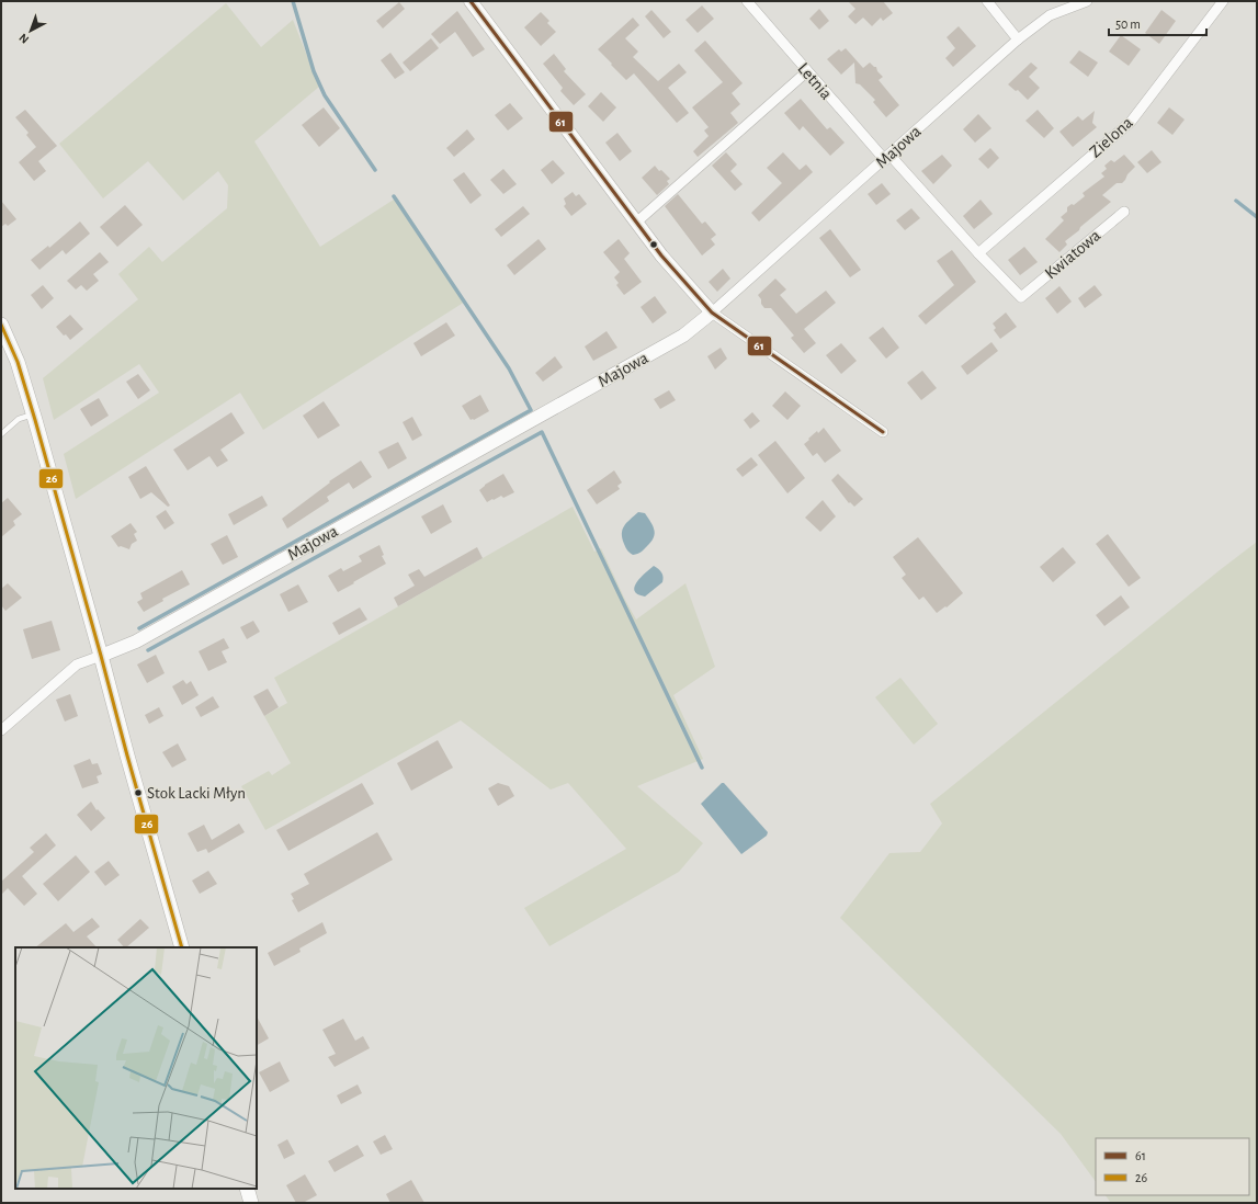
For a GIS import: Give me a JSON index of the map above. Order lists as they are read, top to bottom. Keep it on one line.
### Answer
{"streets":{"street":["Letnia","Zielona","Majowa","Kwiatowa"]},"crossings":[["Letnia","Zielona"],["Letnia","Majowa"],["Letnia","Kwiatowa"]],"places":["Stok Lacki Młyn"],"lines":["transit line 61","transit line 26"],"legend":["61","26"],"scale_bar":"50 m","north":"bottom left"}
